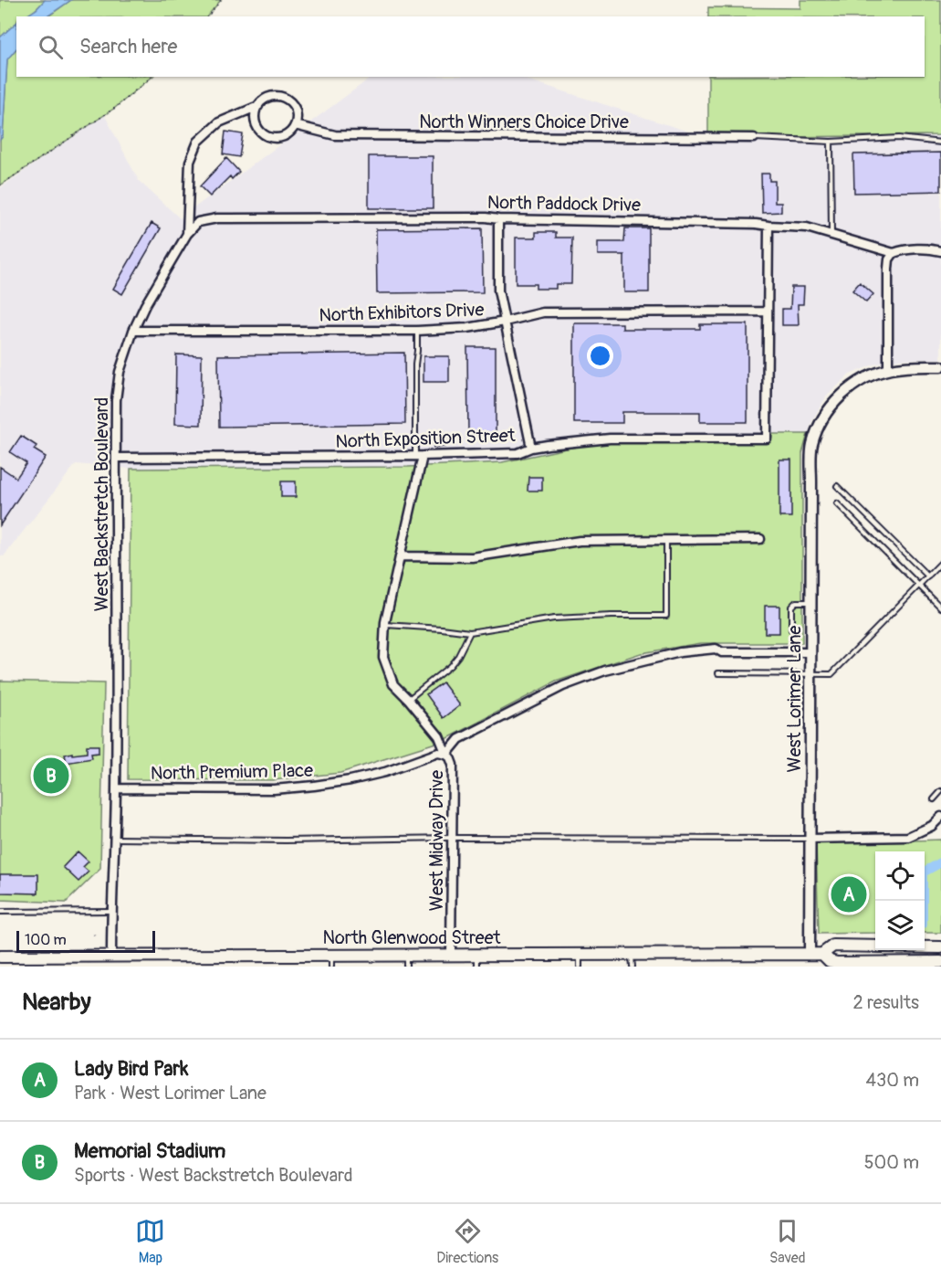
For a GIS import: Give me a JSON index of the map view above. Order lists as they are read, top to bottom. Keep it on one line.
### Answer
{"streets":{"main road":["North Glenwood Street"],"street":["North Winners Choice Drive","North Paddock Drive","North Exhibitors Drive","North Exposition Street","West Backstretch Boulevard","West Lorimer Lane","North Premium Place","West Midway Drive"]},"crossings":[["North Winners Choice Drive","West Backstretch Boulevard"],["North Paddock Drive","West Backstretch Boulevard"],["North Exhibitors Drive","North Exposition Street"],["North Exhibitors Drive","West Backstretch Boulevard"],["North Exposition Street","West Backstretch Boulevard"],["North Exposition Street","West Midway Drive"],["West Backstretch Boulevard","North Premium Place"],["West Backstretch Boulevard","North Glenwood Street"],["West Lorimer Lane","North Glenwood Street"],["North Premium Place","West Midway Drive"],["West Midway Drive","North Glenwood Street"]],"scale_bar":"100 m","page":{"search":"Search here","pins":["B","A"],"scale":"100 m","heading":["Nearby","2 results"],"list":[{"mark":"A","name":"Lady Bird Park","note":"Park · West Lorimer Lane","value":"430 m"},{"mark":"B","name":"Memorial Stadium","note":"Sports · West Backstretch Boulevard","value":"500 m"}],"nav":["Map","Directions","Saved"]}}
